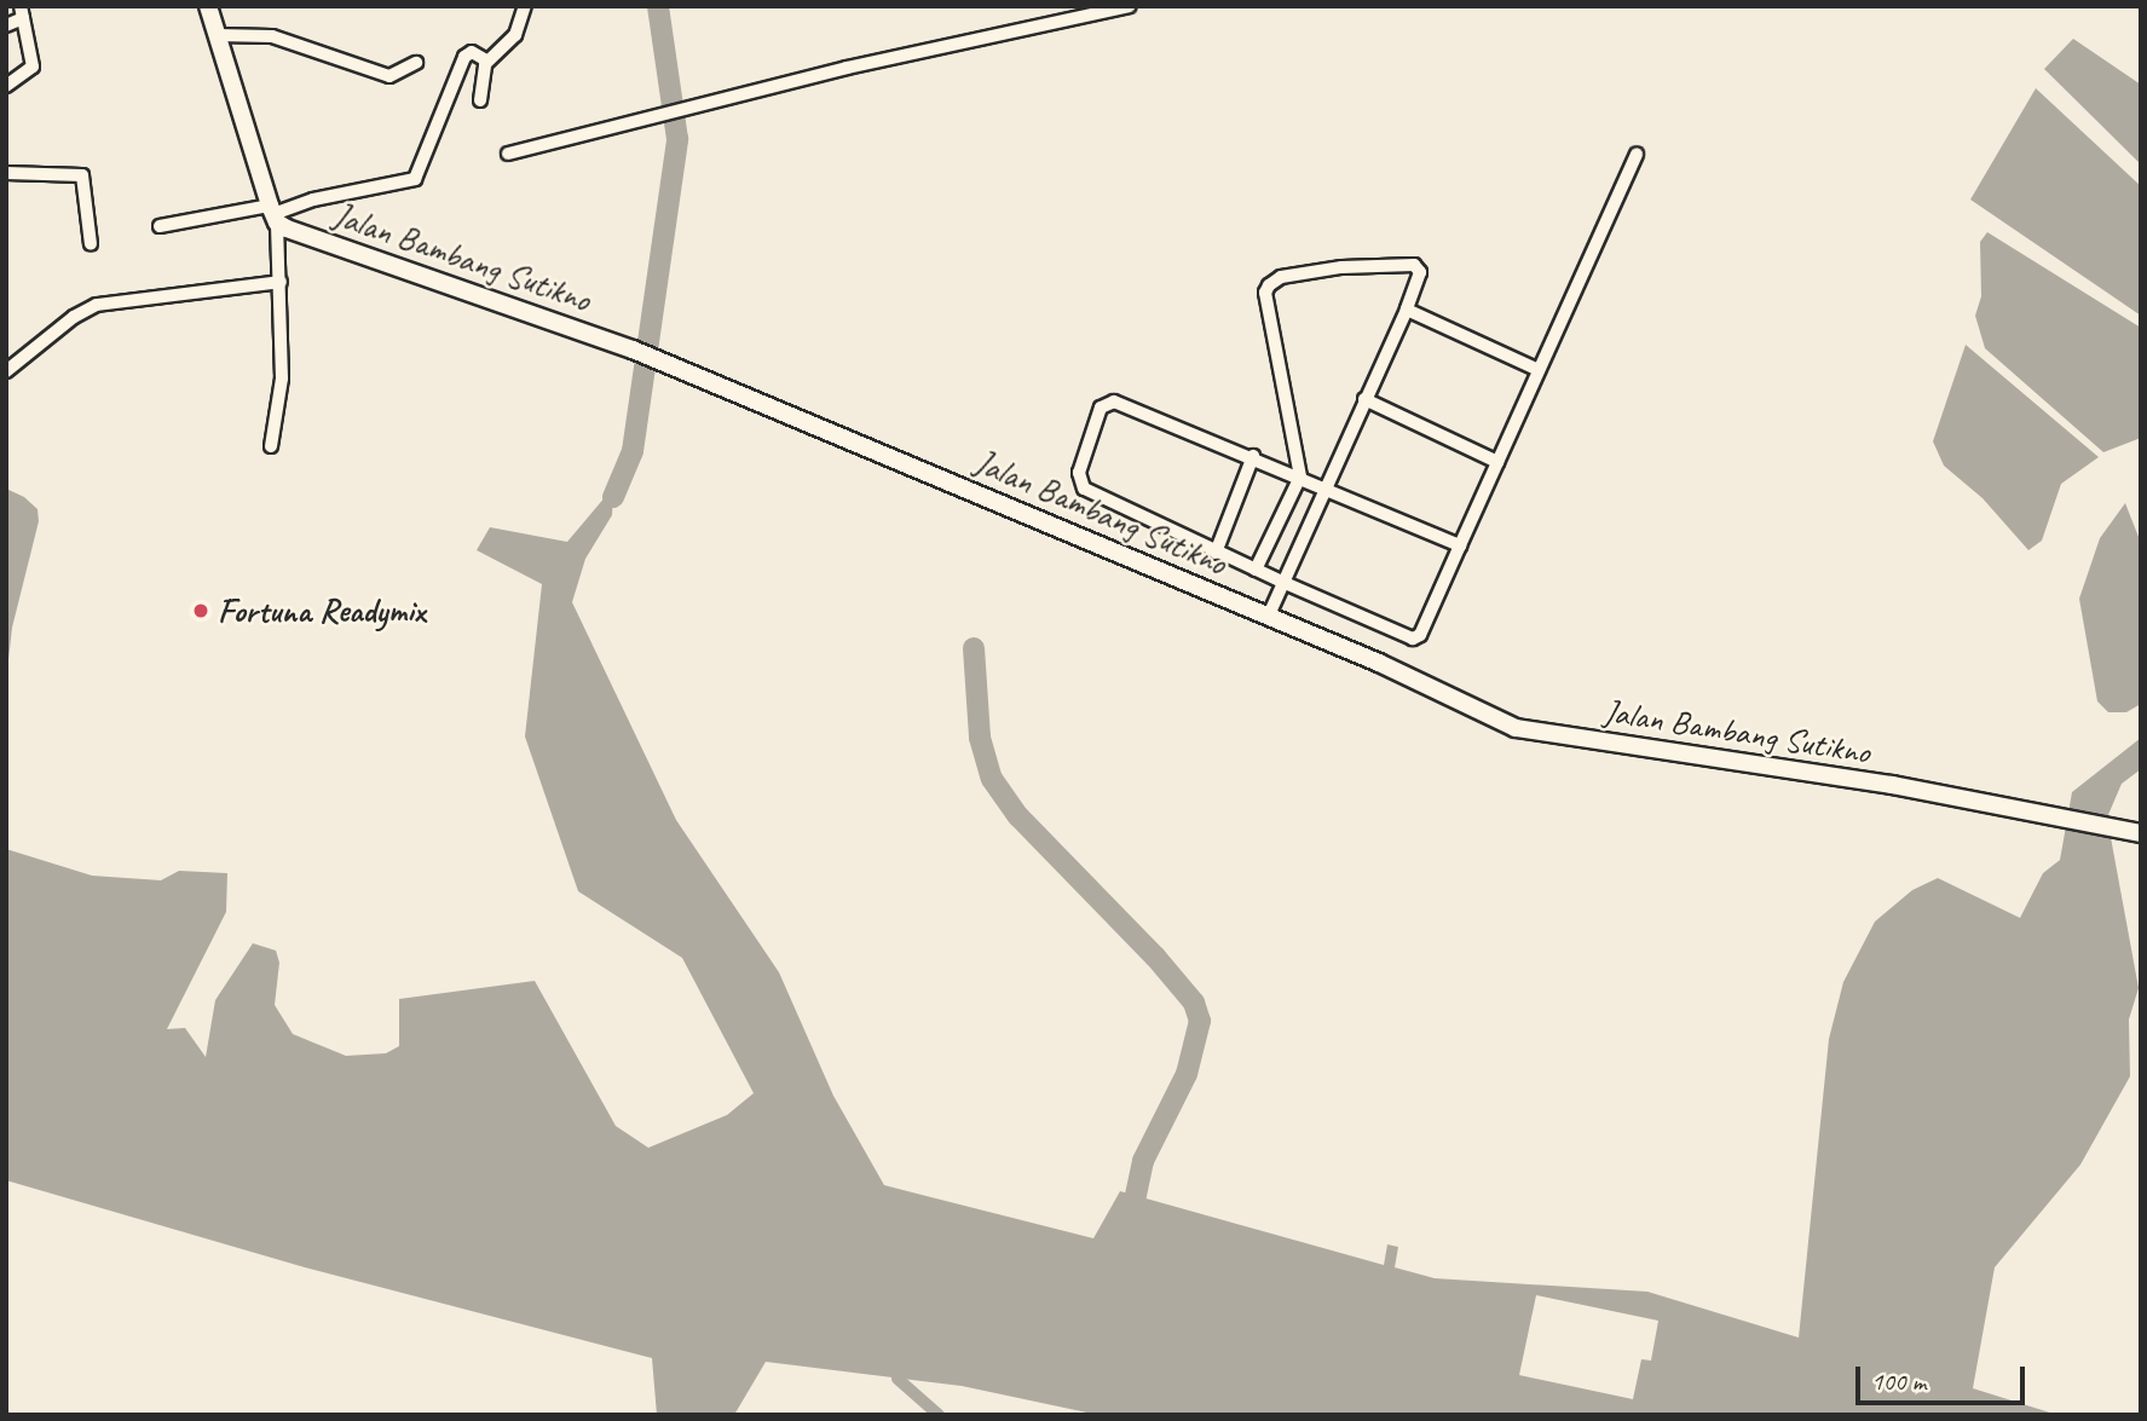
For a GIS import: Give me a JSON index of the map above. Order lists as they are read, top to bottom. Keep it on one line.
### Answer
{"streets":{"street":["Jalan Bambang Sutikno"]},"places":["Fortuna Readymix"],"scale_bar":"100 m"}
